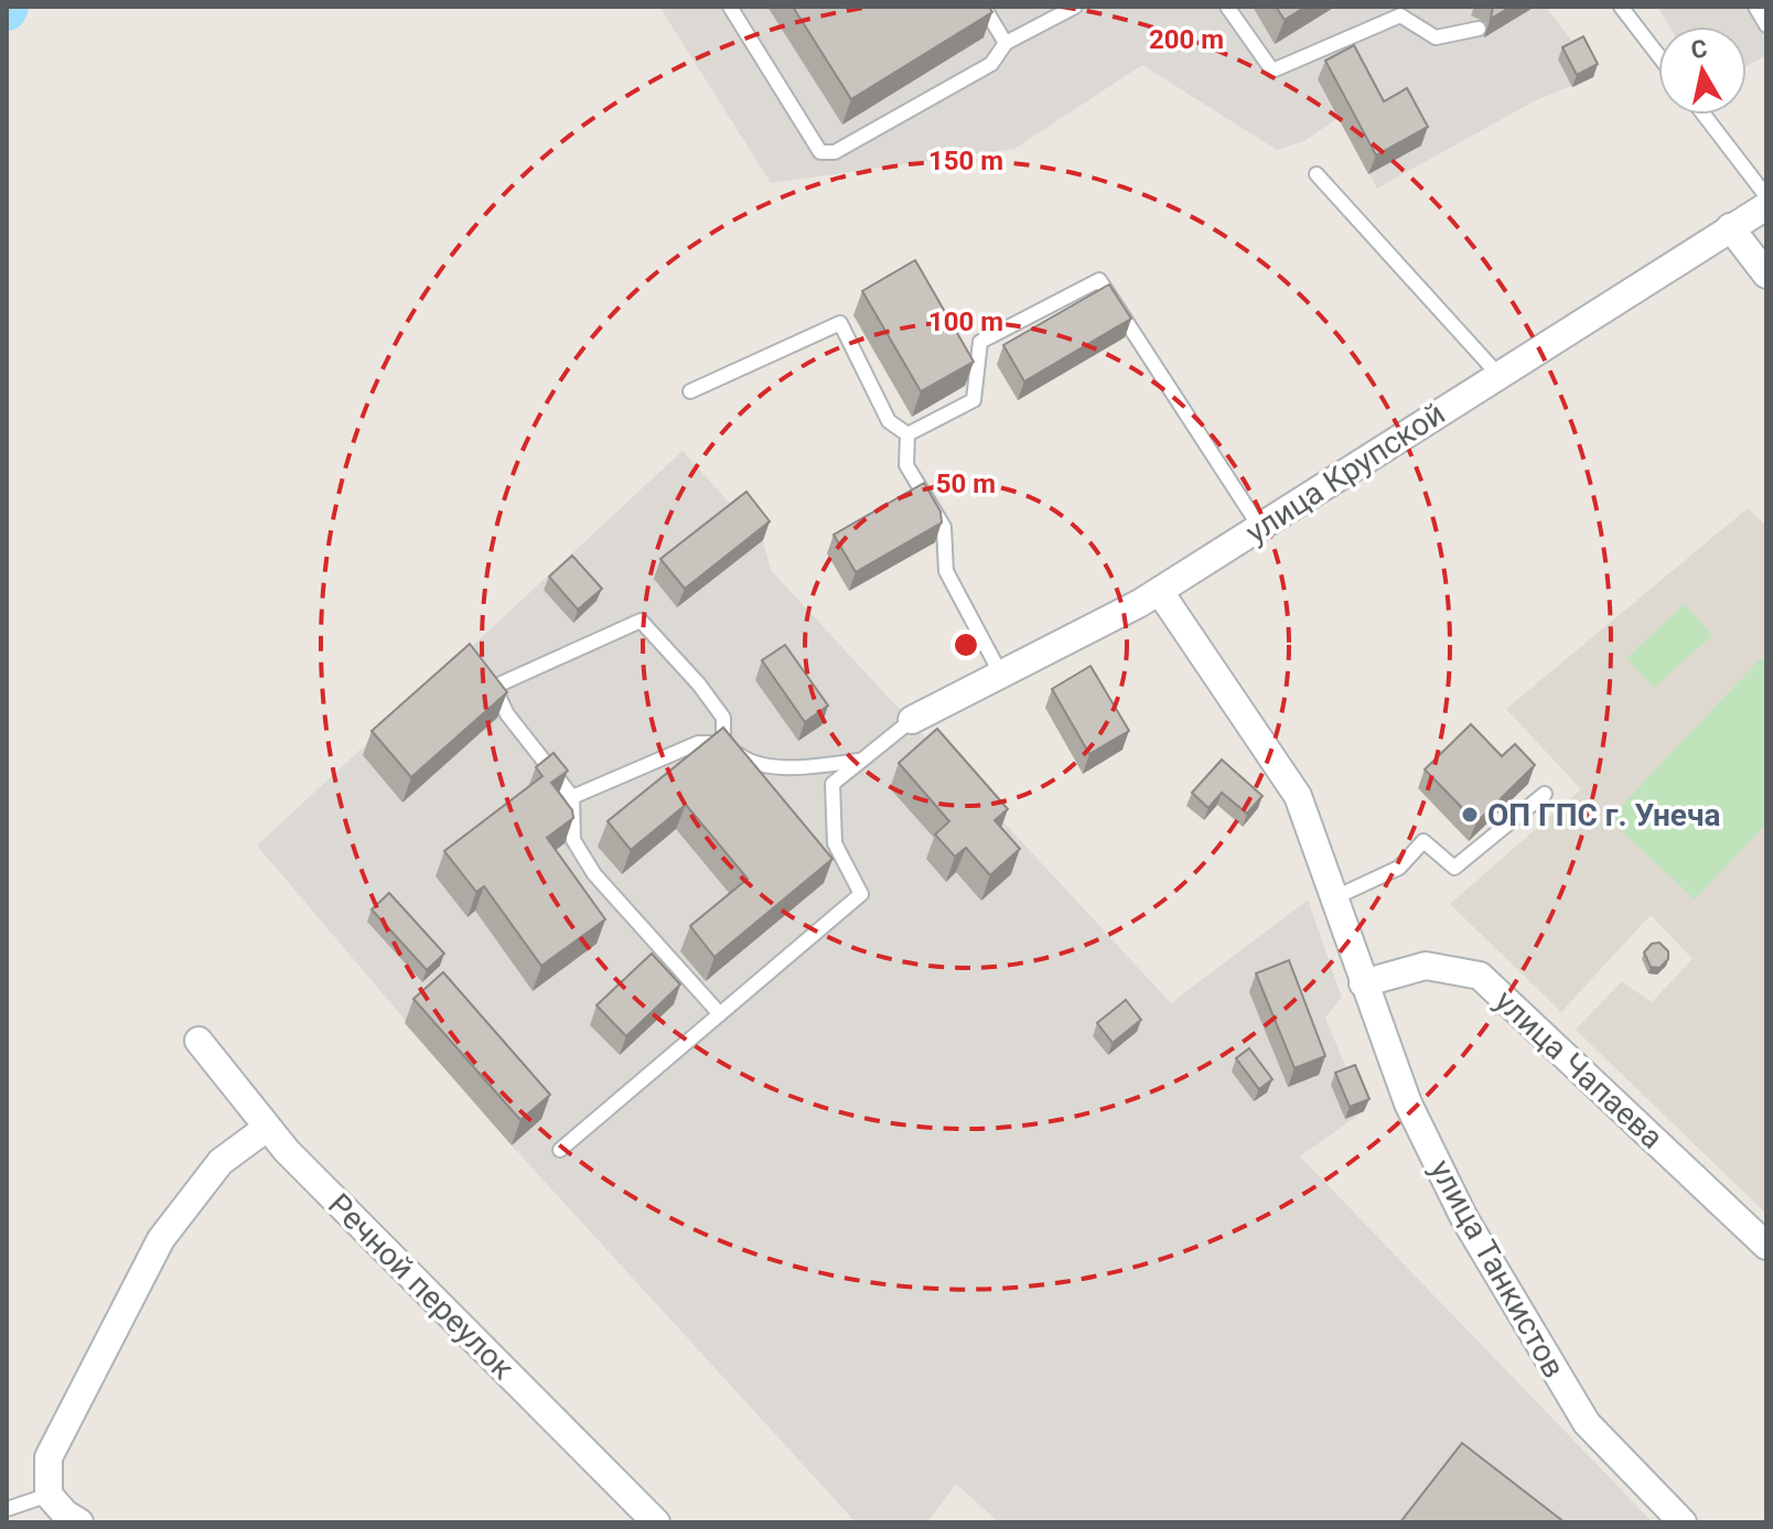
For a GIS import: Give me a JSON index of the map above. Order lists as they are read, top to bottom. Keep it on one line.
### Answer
{"streets":{"street":["улица Крупской","улица Чапаева","улица Танкистов","Речной переулок"]},"crossings":[["улица Крупской","улица Танкистов"],["улица Чапаева","улица Танкистов"]],"places":["ОП ГПС г. Унеча"],"north":"top","rings":["200 m","150 m","100 m","50 m"]}
